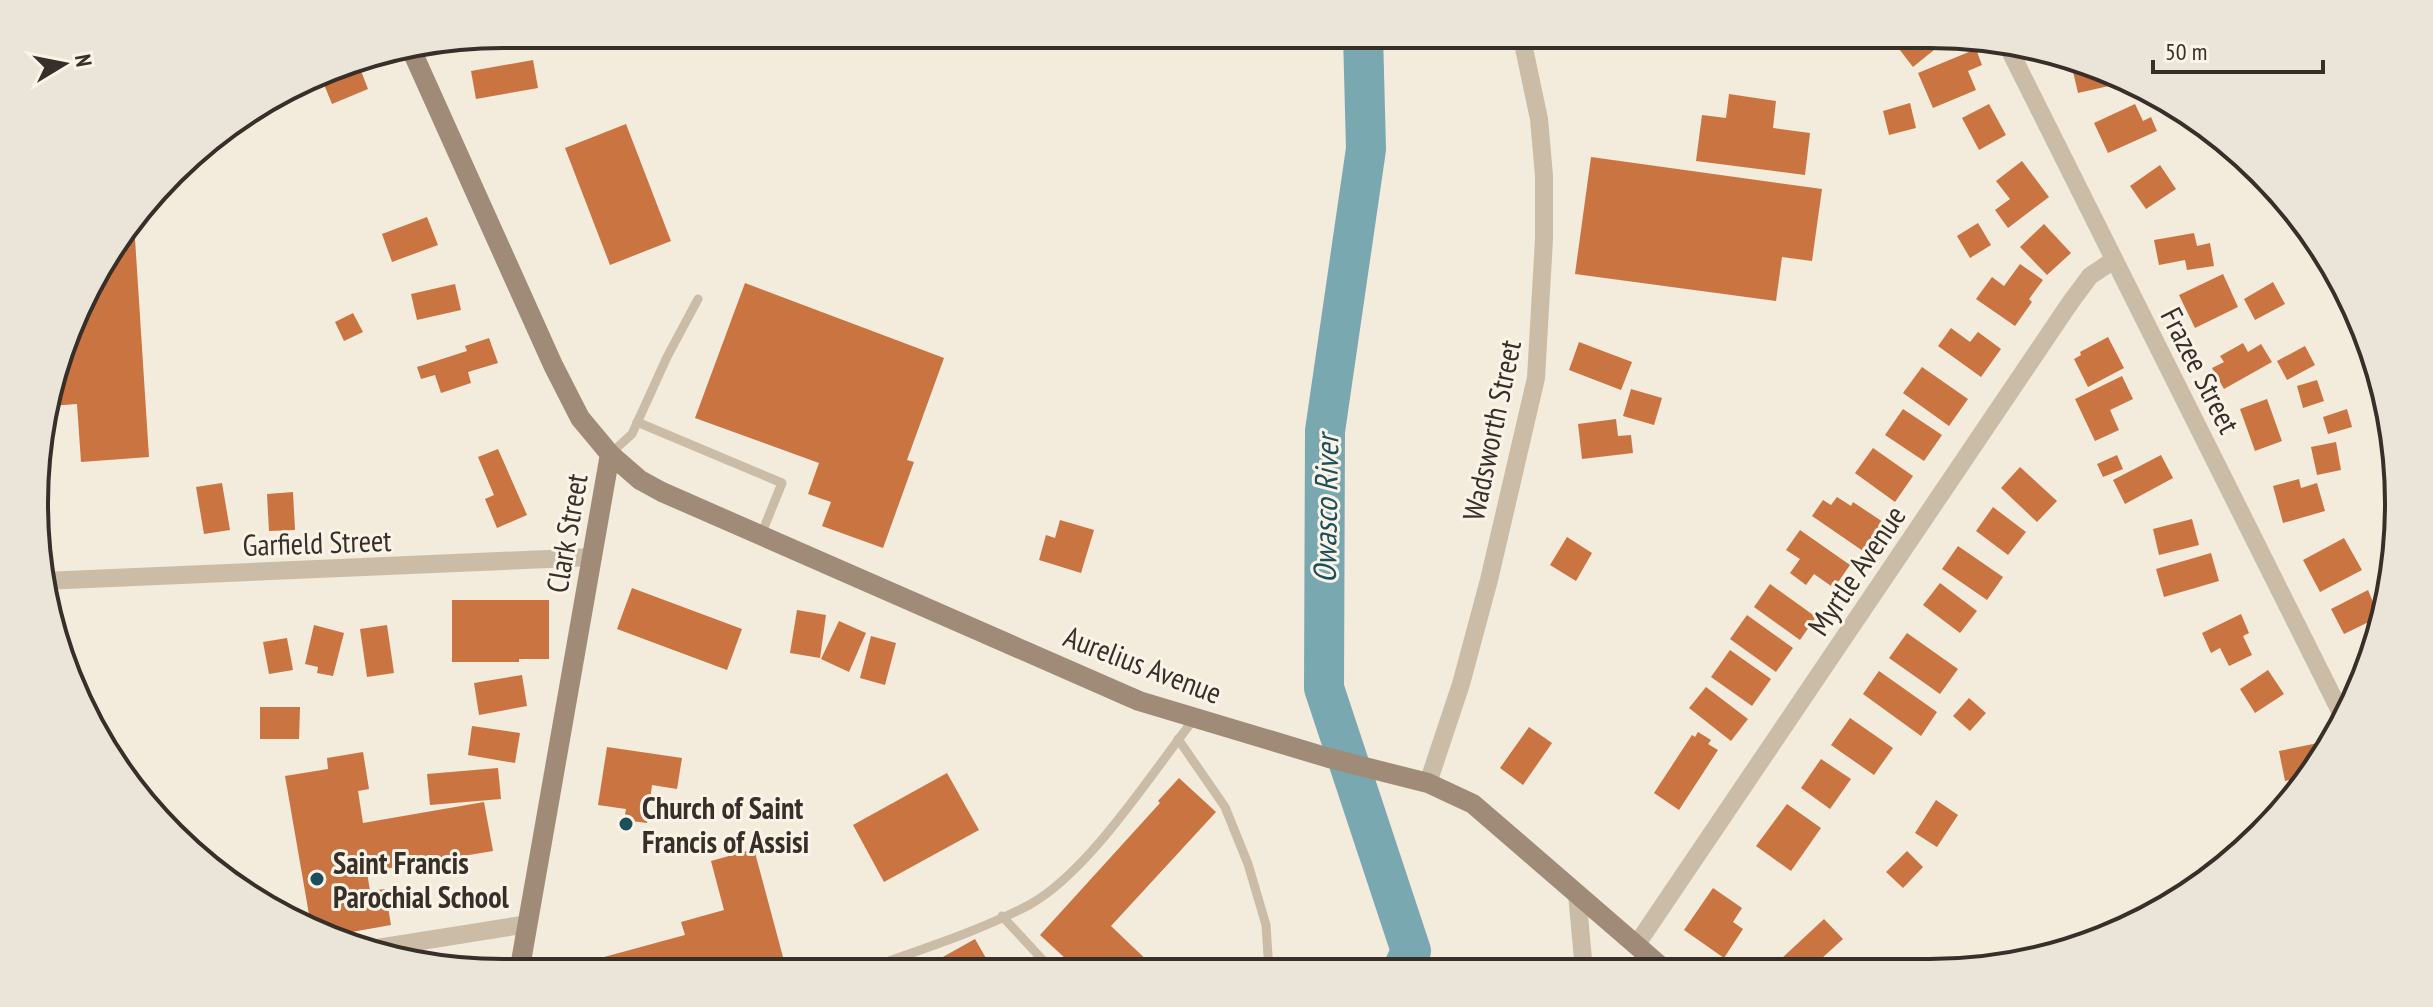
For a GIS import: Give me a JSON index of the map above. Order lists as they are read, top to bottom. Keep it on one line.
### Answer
{"streets":{"street":["Frazee Street","Wadsworth Street","Clark Street","Garfield Street","Myrtle Avenue","Aurelius Avenue"]},"crossings":[["Frazee Street","Myrtle Avenue"],["Wadsworth Street","Aurelius Avenue"],["Clark Street","Garfield Street"],["Clark Street","Aurelius Avenue"],["Myrtle Avenue","Aurelius Avenue"]],"water":["Owasco River"],"places":["Church of Saint Francis of Assisi","Saint Francis Parochial School"],"scale_bar":"50 m","north":"right"}
